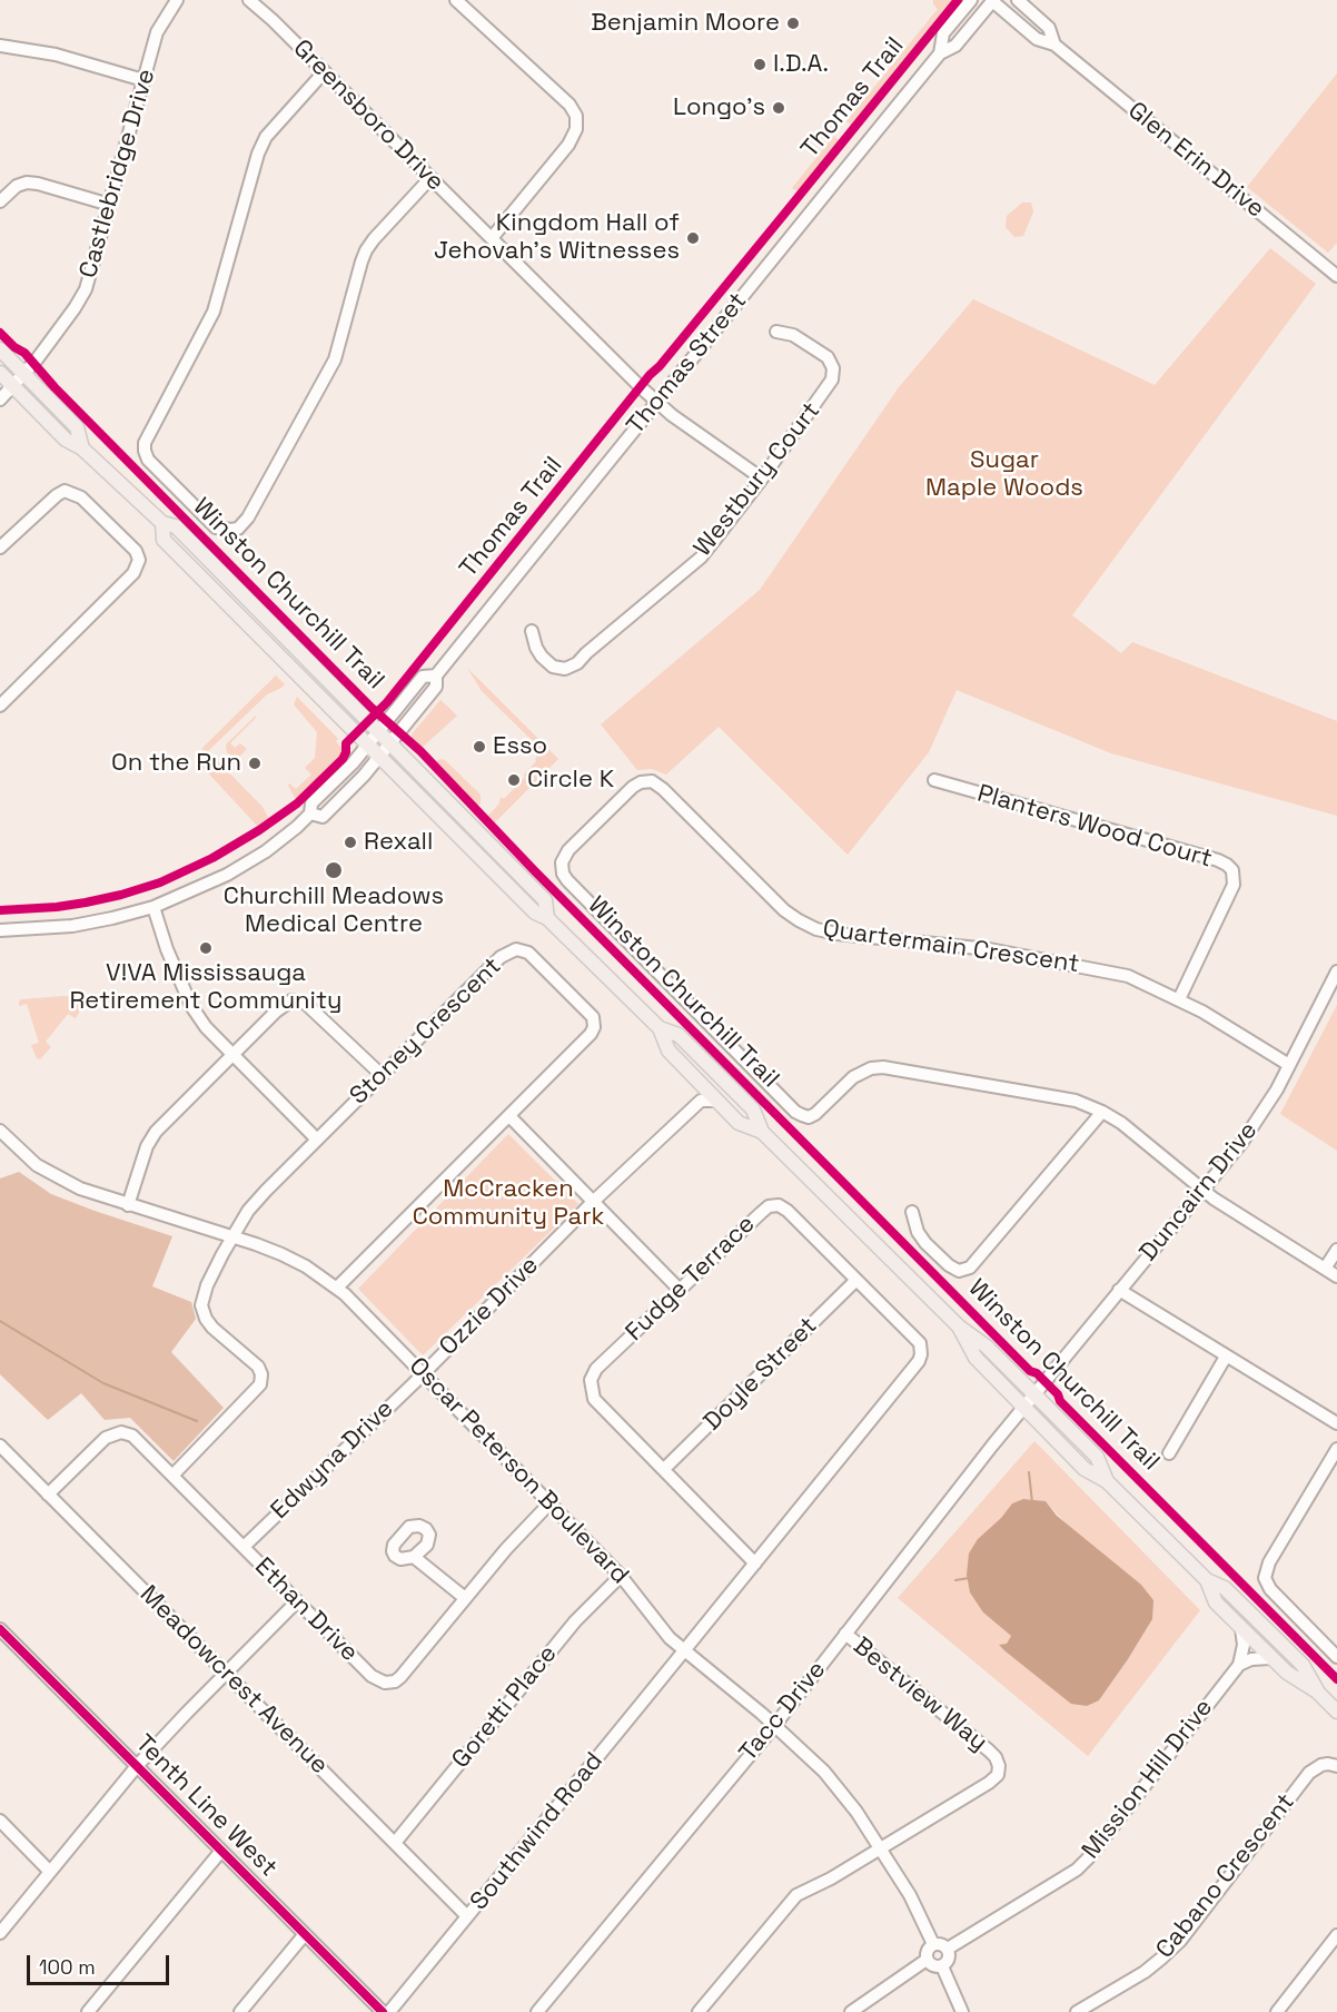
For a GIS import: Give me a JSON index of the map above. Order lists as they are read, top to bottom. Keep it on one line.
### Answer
{"streets":{"street":["Greensboro Drive","Glen Erin Drive","Castlebridge Drive","Thomas Street","Westbury Court","Planters Wood Court","Quartermain Crescent","Stoney Crescent","Duncairn Drive","Fudge Terrace","Ozzie Drive","Doyle Street","Edwyna Drive","Oscar Peterson Boulevard","Ethan Drive","Meadowcrest Avenue","Bestview Way","Goretti Place","Tacc Drive","Mission Hill Drive","Tenth Line West","Southwind Road","Cabano Crescent"],"cycle path":["Thomas Trail","Winston Churchill Trail"]},"crossings":[["Greensboro Drive","Thomas Street"],["Greensboro Drive","Westbury Court"],["Glen Erin Drive","Thomas Street"],["Planters Wood Court","Quartermain Crescent"],["Quartermain Crescent","Duncairn Drive"],["Stoney Crescent","Oscar Peterson Boulevard"],["Stoney Crescent","Ethan Drive"],["Duncairn Drive","Tacc Drive"],["Fudge Terrace","Doyle Street"],["Fudge Terrace","Oscar Peterson Boulevard"],["Fudge Terrace","Southwind Road"],["Ozzie Drive","Edwyna Drive"],["Ozzie Drive","Oscar Peterson Boulevard"],["Edwyna Drive","Oscar Peterson Boulevard"],["Edwyna Drive","Ethan Drive"],["Oscar Peterson Boulevard","Ethan Drive"],["Oscar Peterson Boulevard","Bestview Way"],["Oscar Peterson Boulevard","Goretti Place"],["Oscar Peterson Boulevard","Tacc Drive"],["Oscar Peterson Boulevard","Mission Hill Drive"],["Oscar Peterson Boulevard","Southwind Road"],["Ethan Drive","Meadowcrest Avenue"],["Meadowcrest Avenue","Goretti Place"],["Meadowcrest Avenue","Southwind Road"],["Bestview Way","Tacc Drive"]],"parks":["Sugar Maple Woods","McCracken Community Park"],"places":["Benjamin Moore","I.D.A.","Longo's","Kingdom Hall of Jehovah's Witnesses","Esso","On the Run","Circle K","Rexall","Churchill Meadows Medical Centre","V!VA Mississauga Retirement Community"],"scale_bar":"100 m"}
